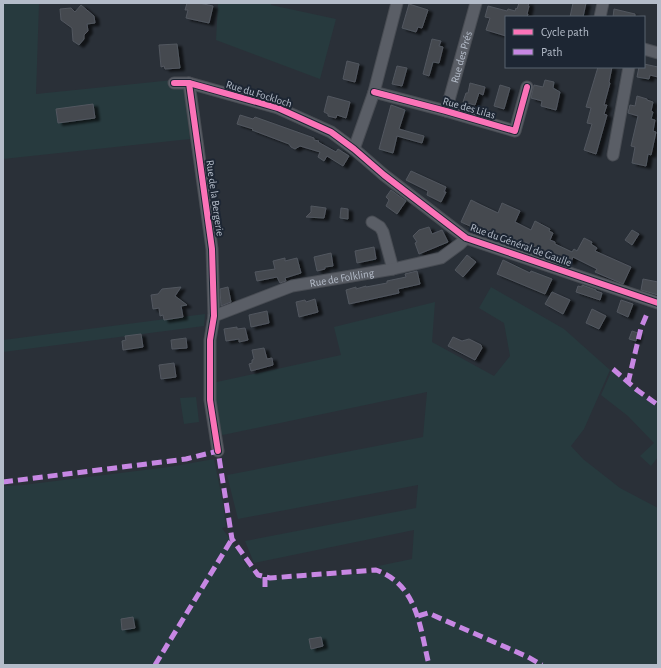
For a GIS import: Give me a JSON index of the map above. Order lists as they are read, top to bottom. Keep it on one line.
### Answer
{"streets":{"street":["Rue des Prés","Rue du Fockloch","Rue des Lilas","Rue de la Bergerie","Rue du Général de Gaulle","Rue de Folkling"]},"crossings":[["Rue des Prés","Rue des Lilas"],["Rue du Fockloch","Rue de la Bergerie"],["Rue du Fockloch","Rue du Général de Gaulle"],["Rue de la Bergerie","Rue de Folkling"],["Rue du Général de Gaulle","Rue de Folkling"]],"legend":["Cycle path","Path"]}
